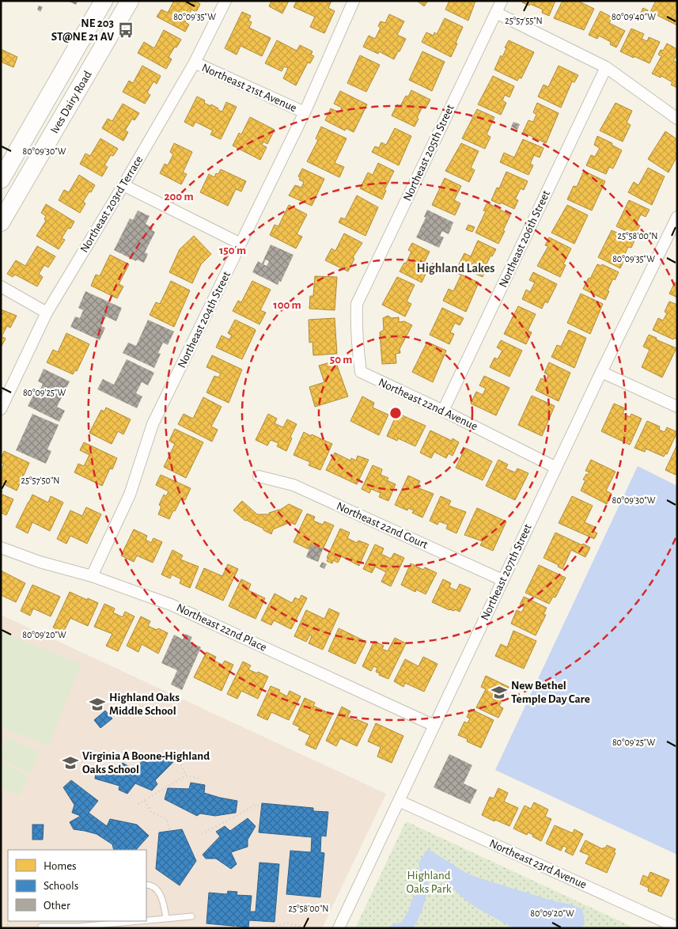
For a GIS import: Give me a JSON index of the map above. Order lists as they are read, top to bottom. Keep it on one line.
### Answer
{"streets":{"main road":["Ives Dairy Road"],"street":["Northeast 21st Avenue","Northeast 205th Street","Northeast 203rd Terrace","Northeast 206th Street","Northeast 204th Street","Northeast 22nd Avenue","Northeast 22nd Court","Northeast 207th Street","Northeast 22nd Place","Northeast 23rd Avenue"]},"crossings":[["Northeast 21st Avenue","Northeast 203rd Terrace"],["Northeast 21st Avenue","Northeast 204th Street"],["Northeast 205th Street","Northeast 22nd Avenue"],["Northeast 206th Street","Northeast 22nd Avenue"],["Northeast 204th Street","Northeast 22nd Place"],["Northeast 22nd Avenue","Northeast 207th Street"],["Northeast 22nd Court","Northeast 207th Street"],["Northeast 207th Street","Northeast 22nd Place"],["Northeast 207th Street","Northeast 23rd Avenue"]],"districts":["Highland Lakes"],"parks":["Highland Oaks Park"],"places":{"bus stop":["NE 203 ST@NE 21 AV"],"school or university":["New Bethel Temple Day Care","Highland Oaks Middle School","Virginia A Boone-Highland Oaks School"]},"legend":["Homes","Schools","Other"],"coordinates":["80°09'40\"W","80°09'35\"W","25°57'55\"N","80°09'30\"W","25°58'00\"N","80°09'25\"W","25°57'50\"N","80°09'20\"W"],"rings":["200 m","150 m","100 m","50 m"]}
